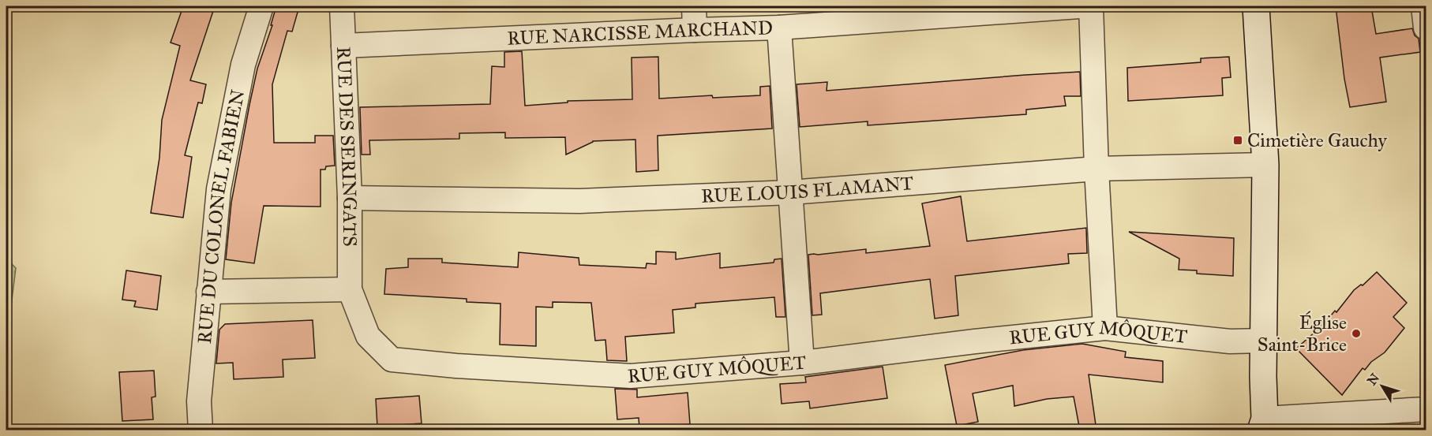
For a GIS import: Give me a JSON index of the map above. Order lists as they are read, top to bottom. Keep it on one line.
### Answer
{"streets":{"street":["RUE NARCISSE MARCHAND","RUE DES SERINGATS","RUE LOUIS FLAMANT","RUE DU COLONEL FABIEN","RUE GUY MÔQUET"]},"crossings":[["RUE NARCISSE MARCHAND","RUE DES SERINGATS"],["RUE DES SERINGATS","RUE LOUIS FLAMANT"],["RUE DES SERINGATS","RUE GUY MÔQUET"]],"places":{"transit":["Cimetière Gauchy"],"other":["Église Saint-Brice"]},"north":"top left"}
